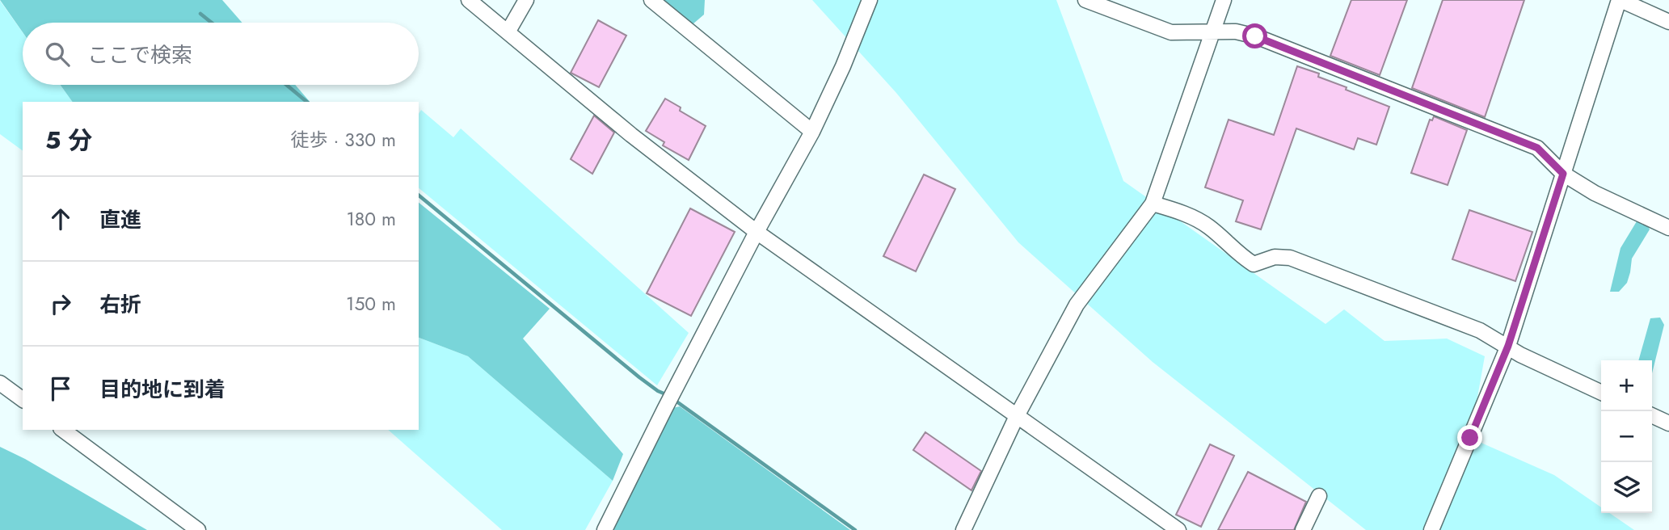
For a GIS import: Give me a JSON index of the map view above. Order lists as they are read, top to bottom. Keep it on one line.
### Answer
{"page":{"search":"ここで検索","heading":["5 分","徒歩 · 330 m"],"list":[["直進","180 m"],["右折","150 m"],"目的地に到着"],"map_buttons":["+","−"]}}
